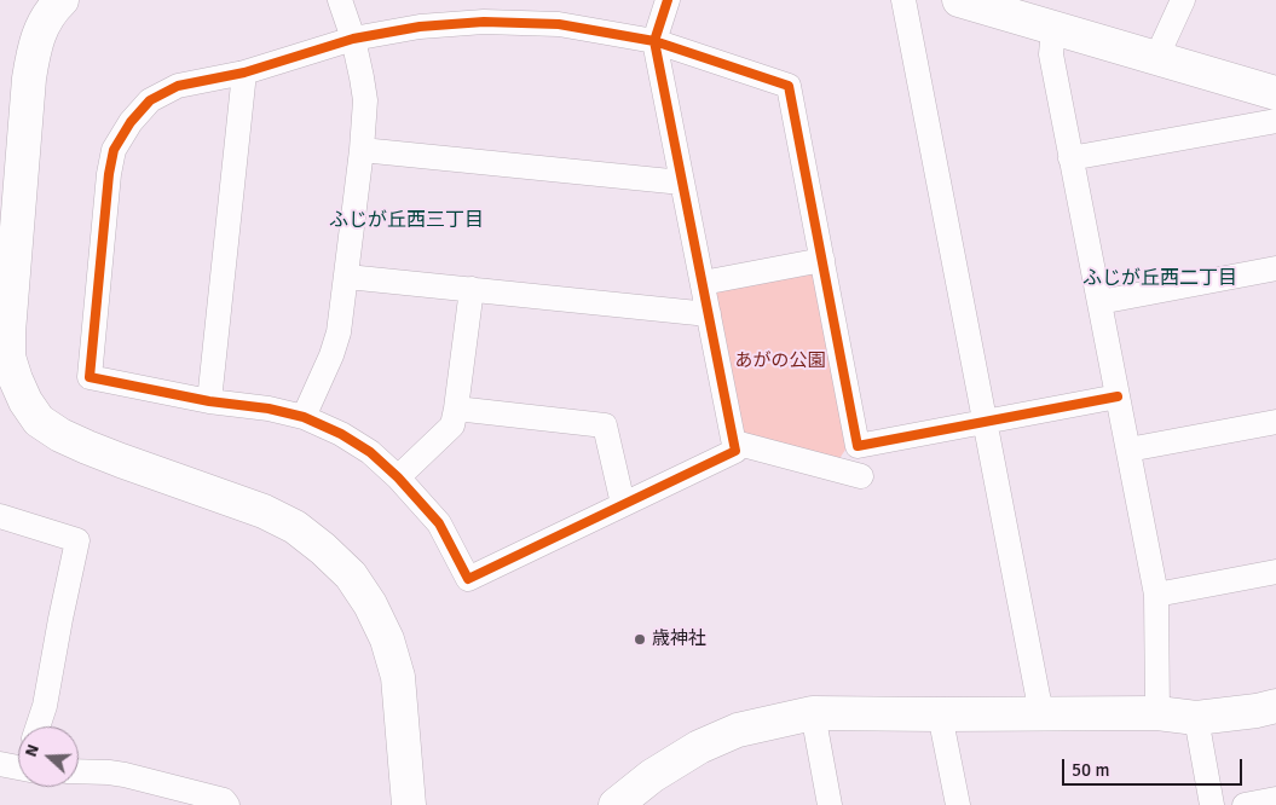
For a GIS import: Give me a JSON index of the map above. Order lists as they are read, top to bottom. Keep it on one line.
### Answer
{"districts":["ふじが丘西三丁目","ふじが丘西二丁目"],"parks":["あがの公園"],"places":["歳神社"],"scale_bar":"50 m","north":"left"}
